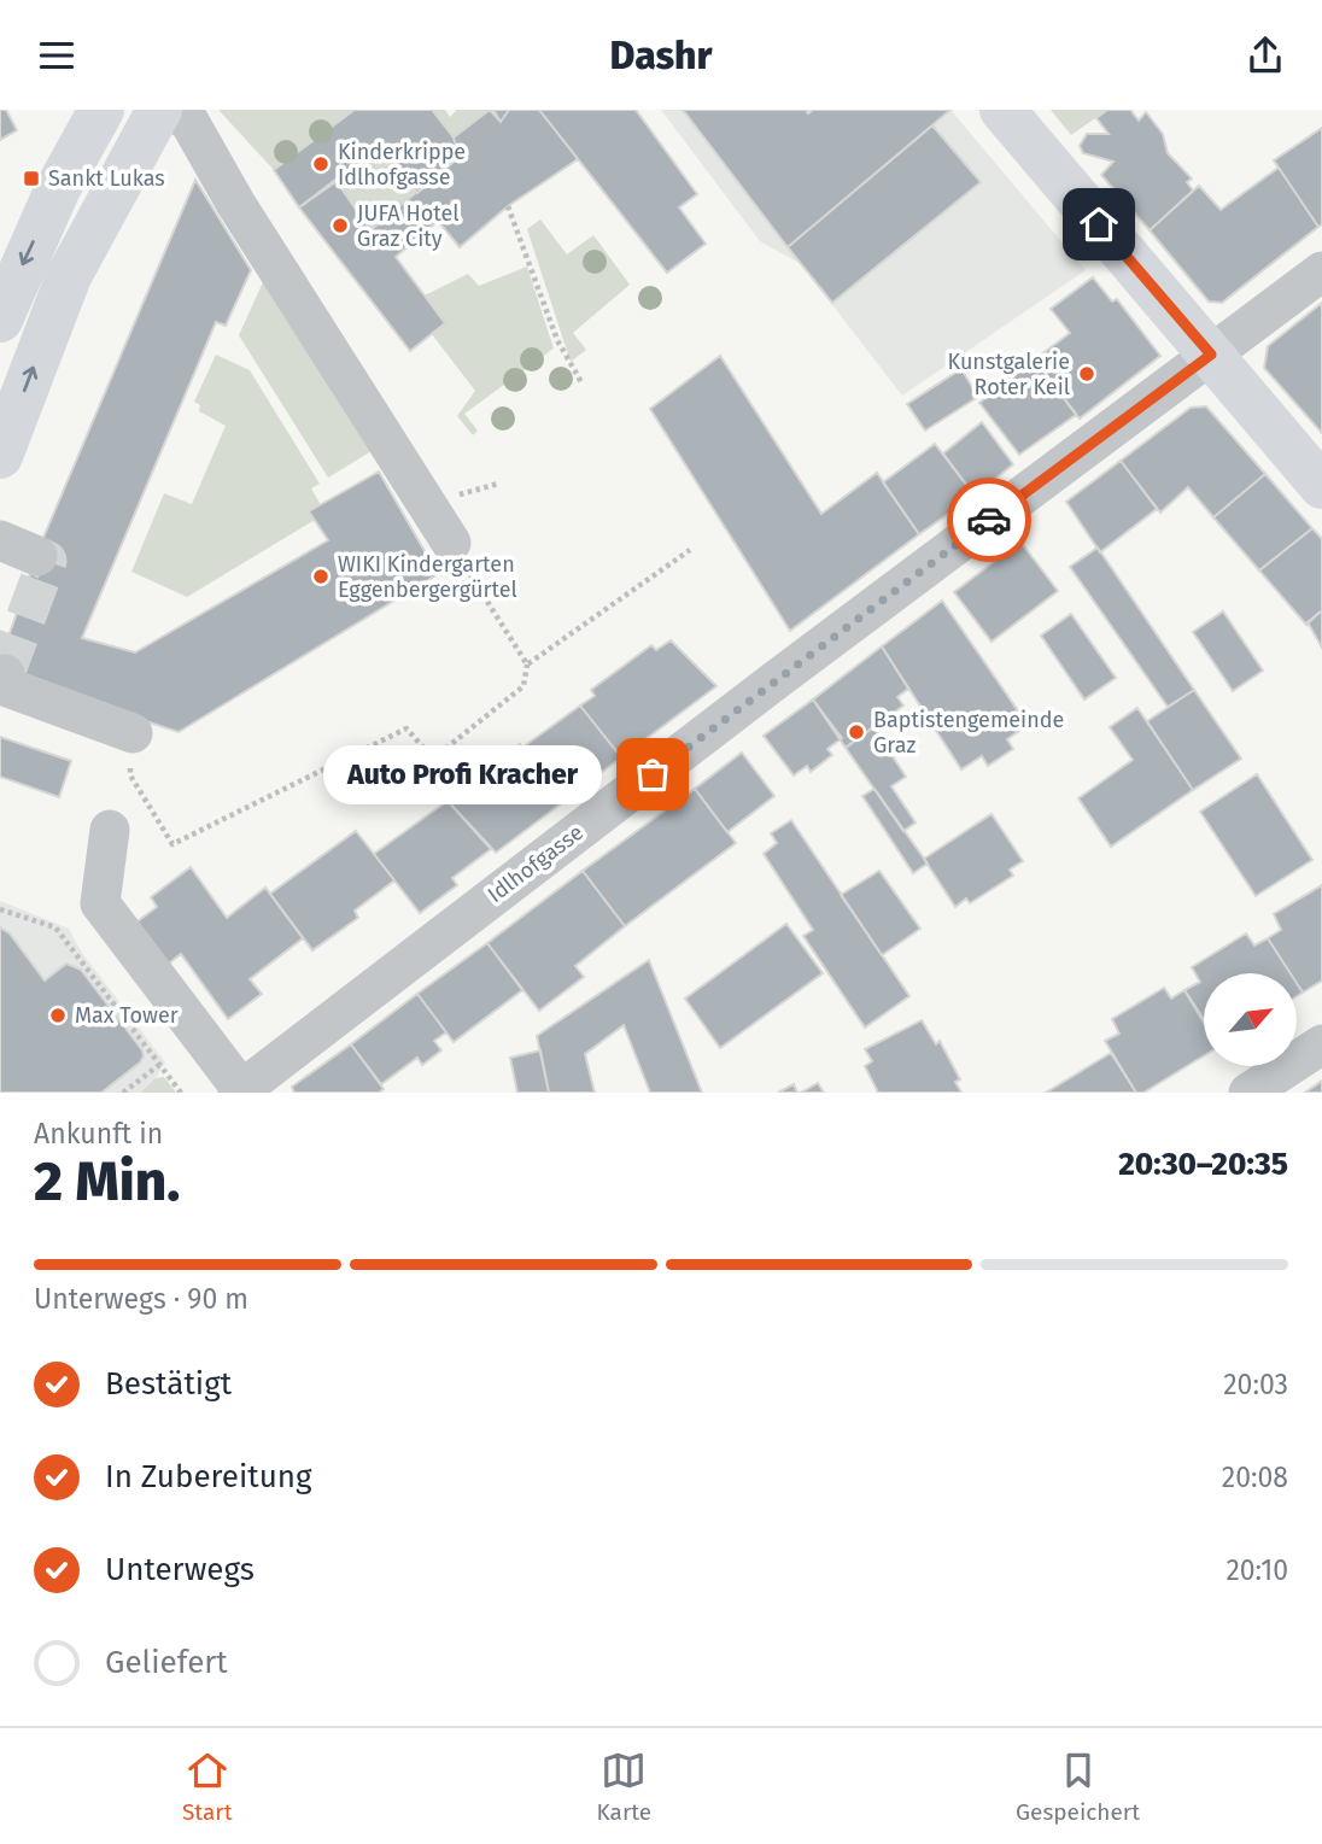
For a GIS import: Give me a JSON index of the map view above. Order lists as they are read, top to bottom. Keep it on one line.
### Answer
{"streets":{"street":["Idlhofgasse"]},"places":{"other":["Kinderkrippe Idlhofgasse","JUFA Hotel Graz City","Kunstgalerie Roter Keil","WIKI Kindergarten Eggenbergergürtel","Baptistengemeinde Graz","Auto Profi Kracher","Max Tower"],"transit":["Sankt Lukas"]},"north":"top right","page":{"header":"Dashr","bubble":"Auto Profi Kracher","heading":["2 Min.","Ankunft in","20:30–20:35"],"bar":"Unterwegs · 90 m","list":[["Bestätigt","20:03"],["In Zubereitung","20:08"],["Unterwegs","20:10"],"Geliefert"],"tabs":["Start","Karte","Gespeichert"]}}
